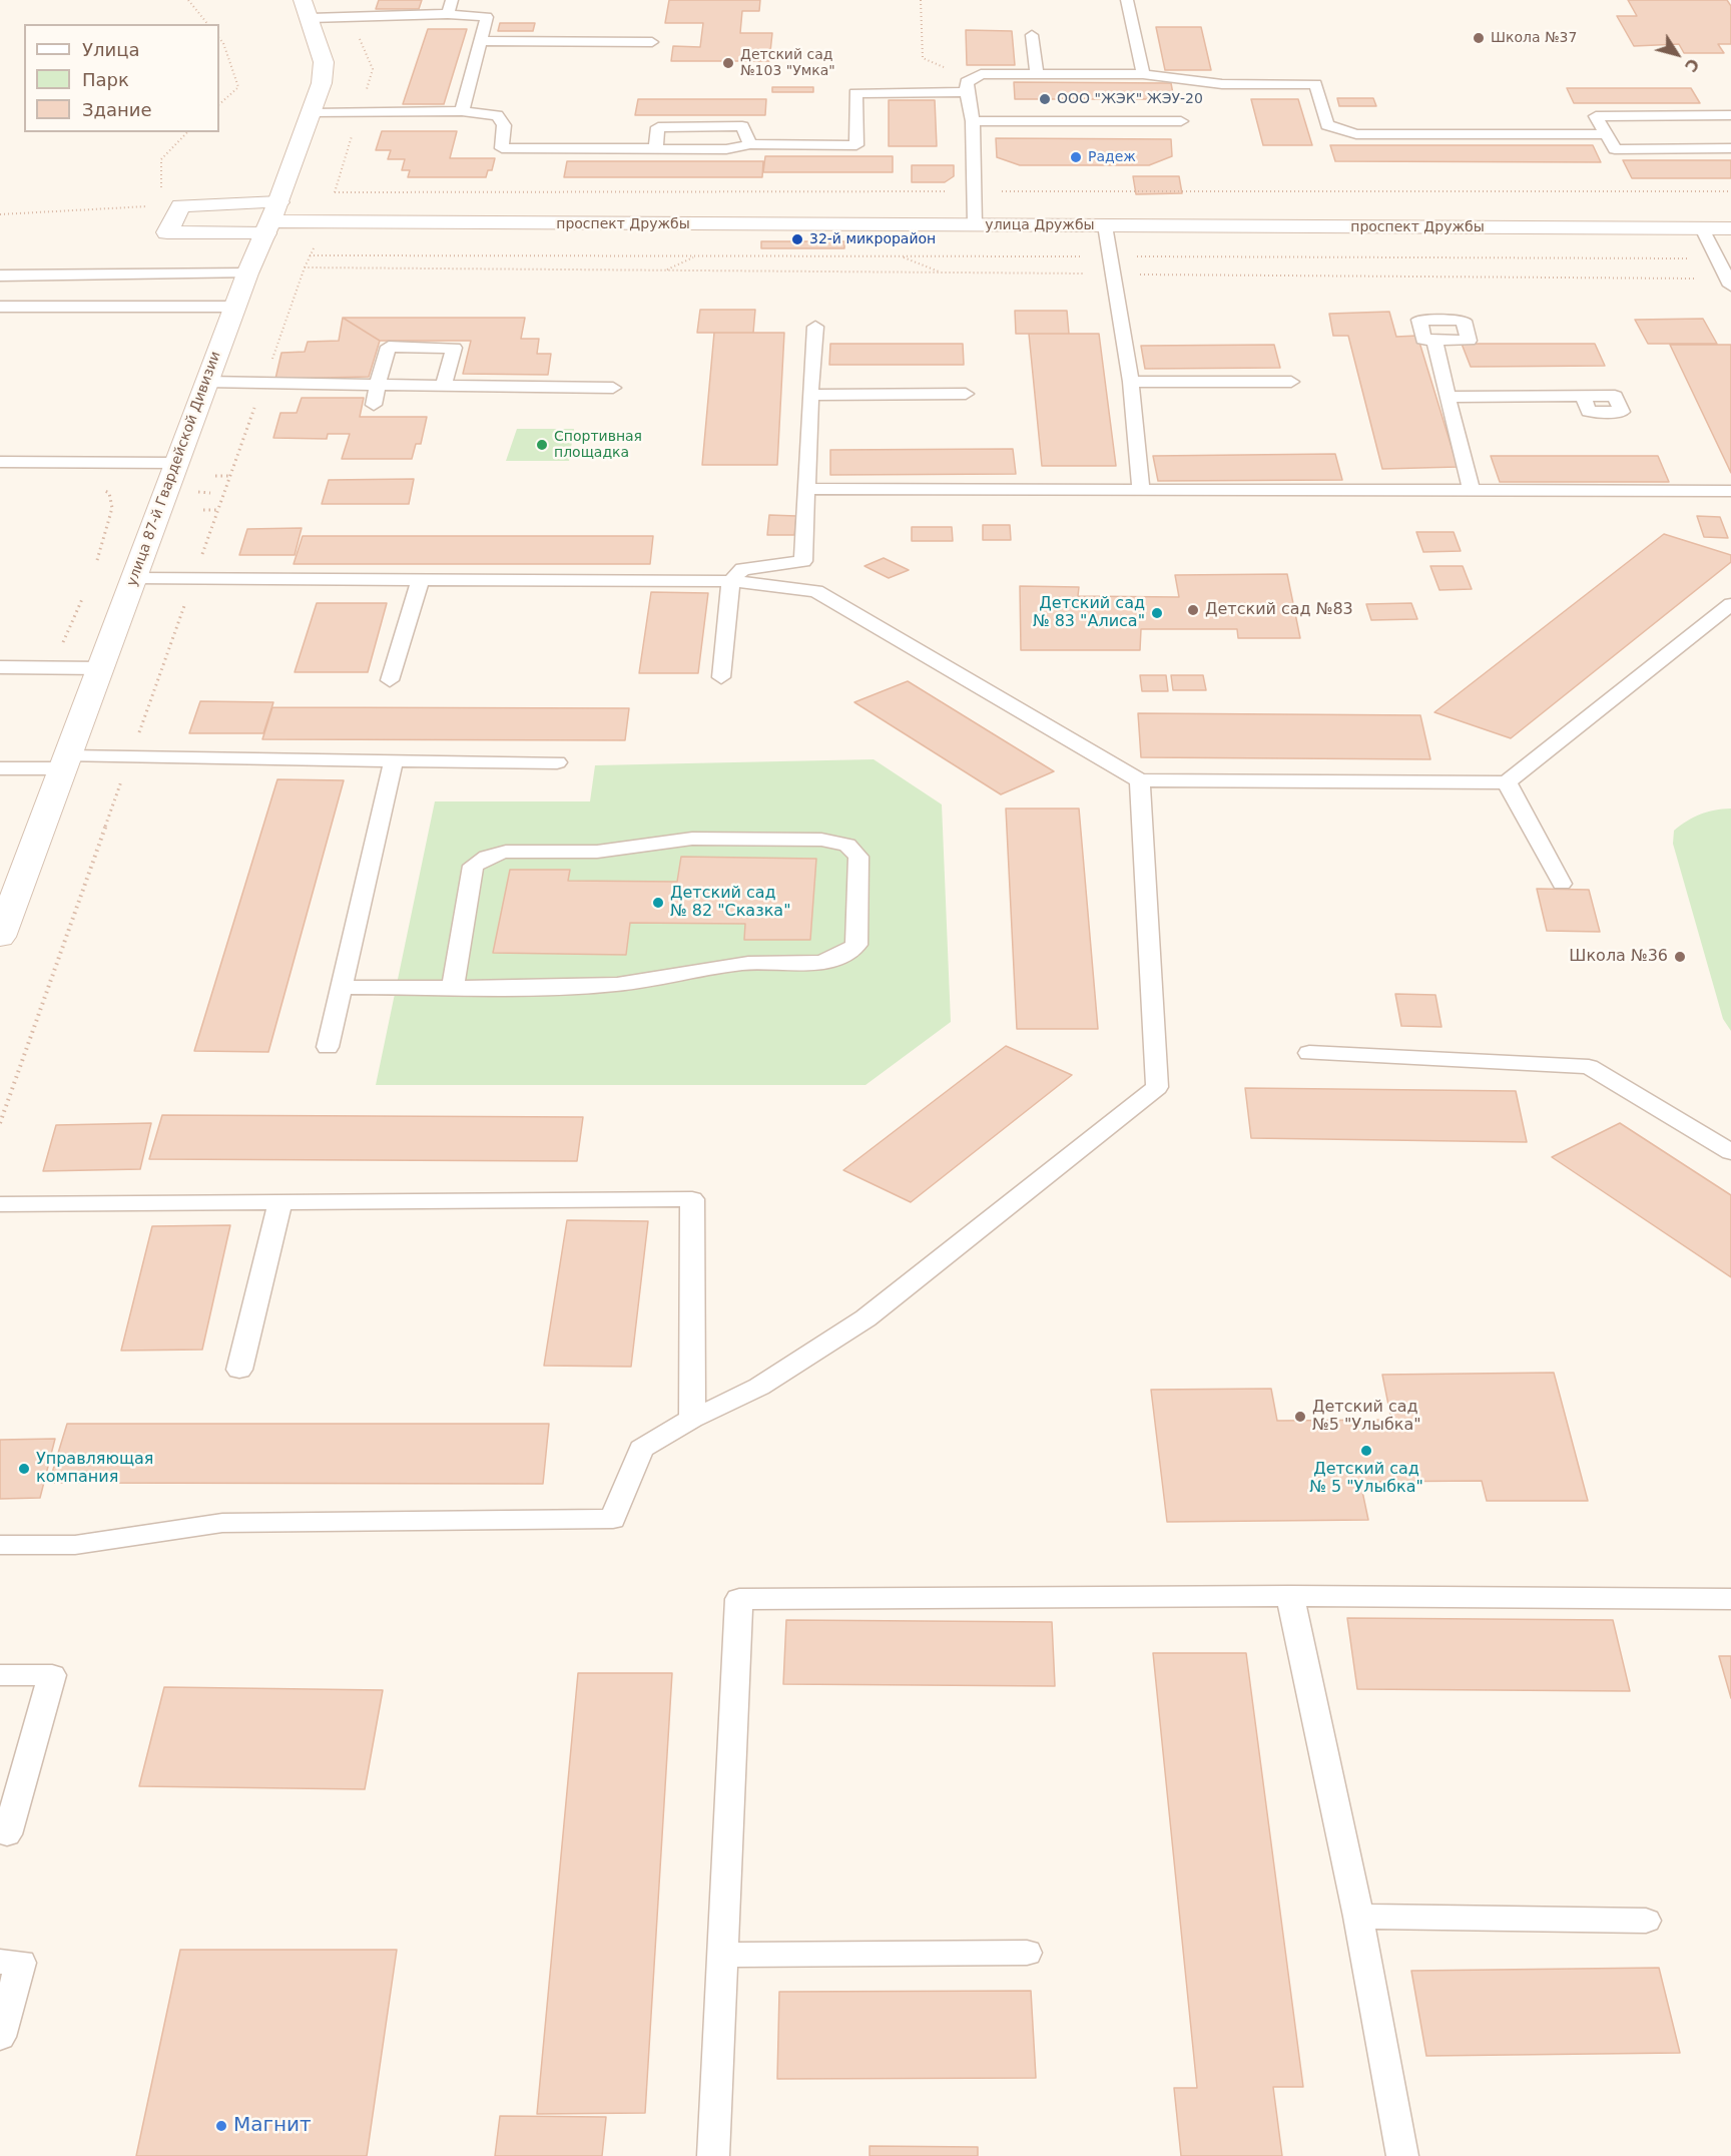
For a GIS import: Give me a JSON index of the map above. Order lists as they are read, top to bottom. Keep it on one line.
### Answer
{"streets":{"street":["проспект Дружбы","улица Дружбы","улица 87-й Гвардейской Дивизии"]},"crossings":[["проспект Дружбы","улица Дружбы"],["проспект Дружбы","улица 87-й Гвардейской Дивизии"]],"places":["Школа №37","Детский сад №103 \"Умка\"","ООО \"ЖЭК\" ЖЭУ-20","Радеж","32-й микрорайон","Спортивная площадка","Детский сад №83","Детский сад № 83 \"Алиса\"","Детский сад № 82 \"Сказка\"","Школа №36","Детский сад №5 \"Улыбка\"","Детский сад № 5 \"Улыбка\"","Управляющая компания","Магнит"],"legend":["Улица","Парк","Здание"],"north":"bottom right"}
